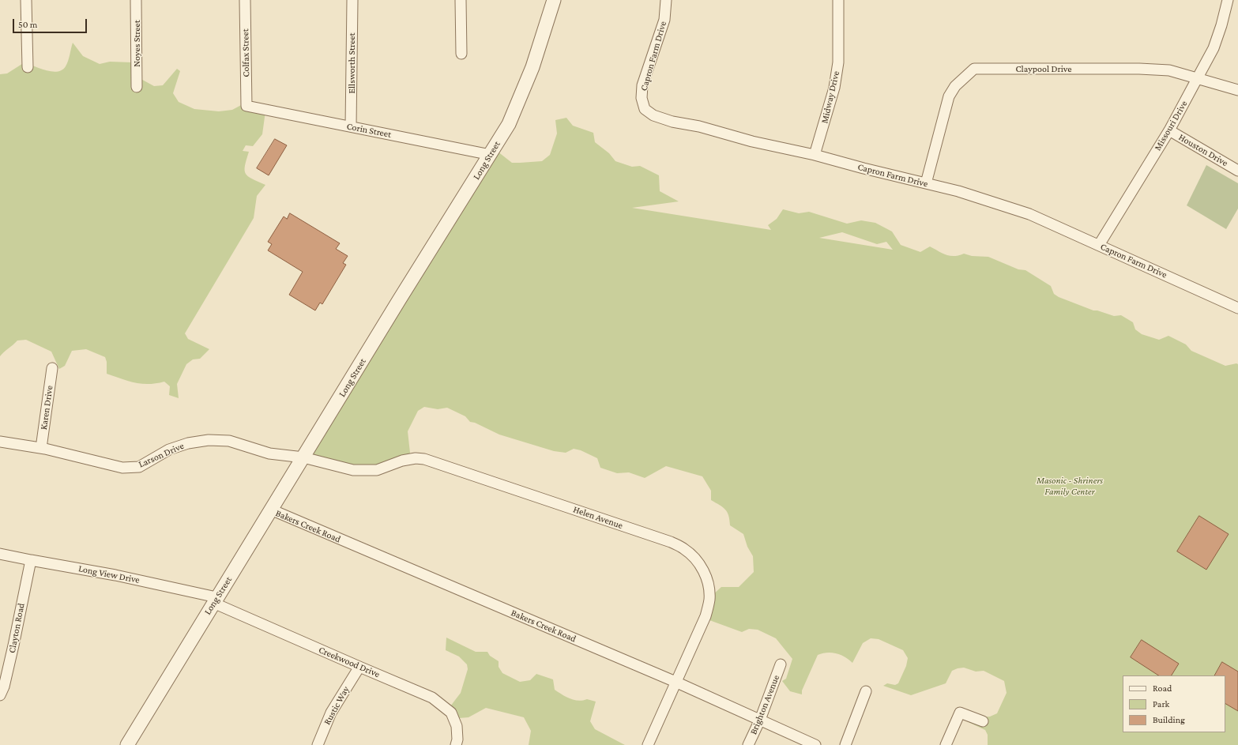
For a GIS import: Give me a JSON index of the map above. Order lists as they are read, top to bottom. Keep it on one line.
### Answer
{"streets":{"street":["Noyes Street","Colfax Street","Capron Farm Drive","Ellsworth Street","Claypool Drive","Midway Drive","Missouri Drive","Corin Street","Houston Drive","Long Street","Karen Drive","Larson Drive","Helen Avenue","Bakers Creek Road","Long View Drive","Clayton Road","Creekwood Drive","Brighton Avenue","Rustic Way"]},"crossings":[["Colfax Street","Corin Street"],["Capron Farm Drive","Claypool Drive"],["Capron Farm Drive","Midway Drive"],["Capron Farm Drive","Missouri Drive"],["Ellsworth Street","Corin Street"],["Claypool Drive","Missouri Drive"],["Missouri Drive","Houston Drive"],["Corin Street","Long Street"],["Long Street","Larson Drive"],["Long Street","Helen Avenue"],["Long Street","Bakers Creek Road"],["Long Street","Long View Drive"],["Long Street","Creekwood Drive"],["Karen Drive","Larson Drive"],["Larson Drive","Helen Avenue"],["Helen Avenue","Bakers Creek Road"],["Bakers Creek Road","Brighton Avenue"],["Long View Drive","Clayton Road"],["Long View Drive","Creekwood Drive"],["Creekwood Drive","Rustic Way"]],"parks":["Masonic - Shriners Family Center"],"legend":["Road","Park","Building"],"scale_bar":"50 m"}
